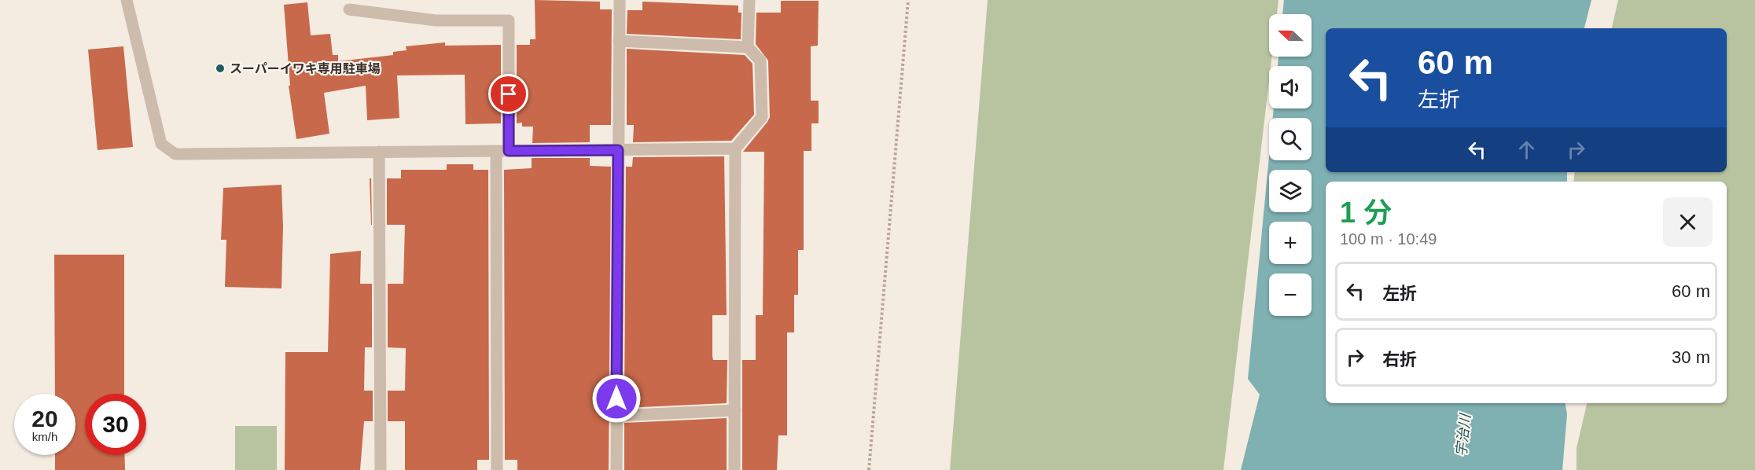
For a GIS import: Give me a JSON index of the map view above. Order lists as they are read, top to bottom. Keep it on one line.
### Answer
{"water":["宇治川"],"places":["スーパーイワキ専用駐車場"],"north":"left","page":{"map_buttons":["+","−"],"turn":["60 m","左折"],"heading":["1 分","100 m · 10:49"],"list":[{"name":"左折","value":"60 m"},{"name":"右折","value":"30 m"}],"speed":"20 km/h","limit":"30"}}
